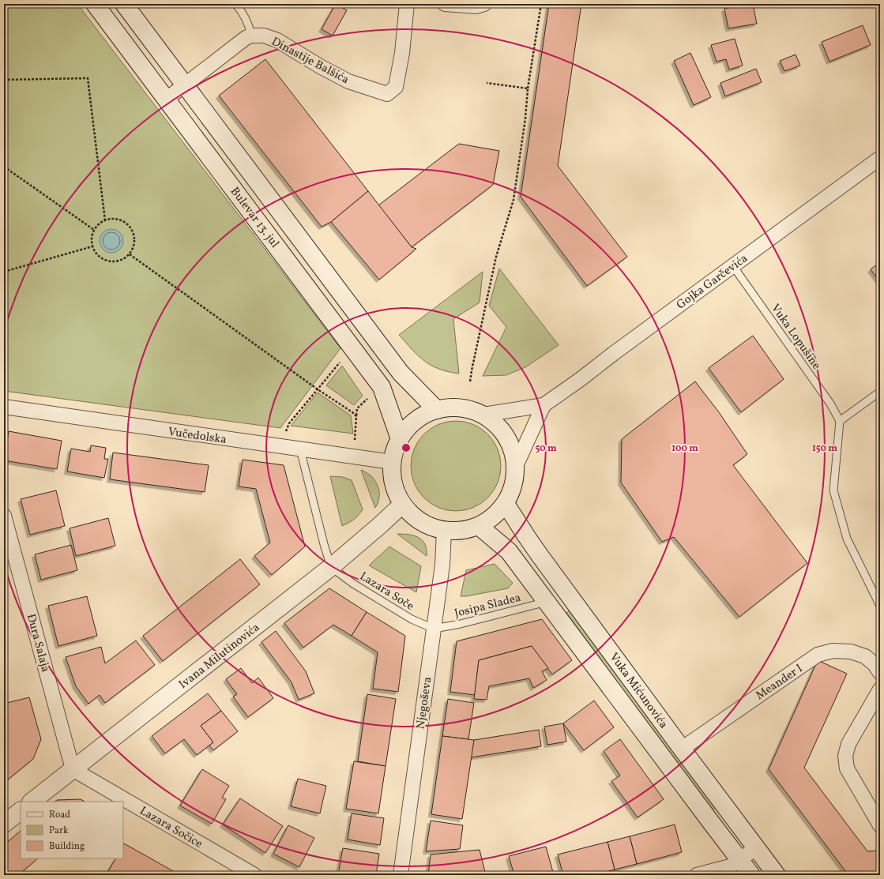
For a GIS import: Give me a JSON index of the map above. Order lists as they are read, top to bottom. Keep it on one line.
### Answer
{"streets":{"main road":["Bulevar 13. jul","Ivana Milutinovića","Vuka Mićunovića"],"street":["Dinastije Balšića","Gojka Garčevića","Vučedolska","Đura Salaja","Meander I","Njegoševa","Lazara Sočice"],"lane":["Vuka Lopušine","Lazara Soče","Josipa Sladea"]},"crossings":[["Gojka Garčevića","Vuka Lopušine"],["Lazara Soče","Josipa Sladea"],["Lazara Soče","Ivana Milutinovića"],["Lazara Soče","Njegoševa"],["Josipa Sladea","Vuka Mićunovića"],["Josipa Sladea","Njegoševa"],["Đura Salaja","Ivana Milutinovića"],["Đura Salaja","Lazara Sočice"],["Ivana Milutinovića","Lazara Sočice"],["Meander I","Vuka Mićunovića"]],"legend":["Road","Park","Building"],"rings":["50 m","100 m","150 m"]}
